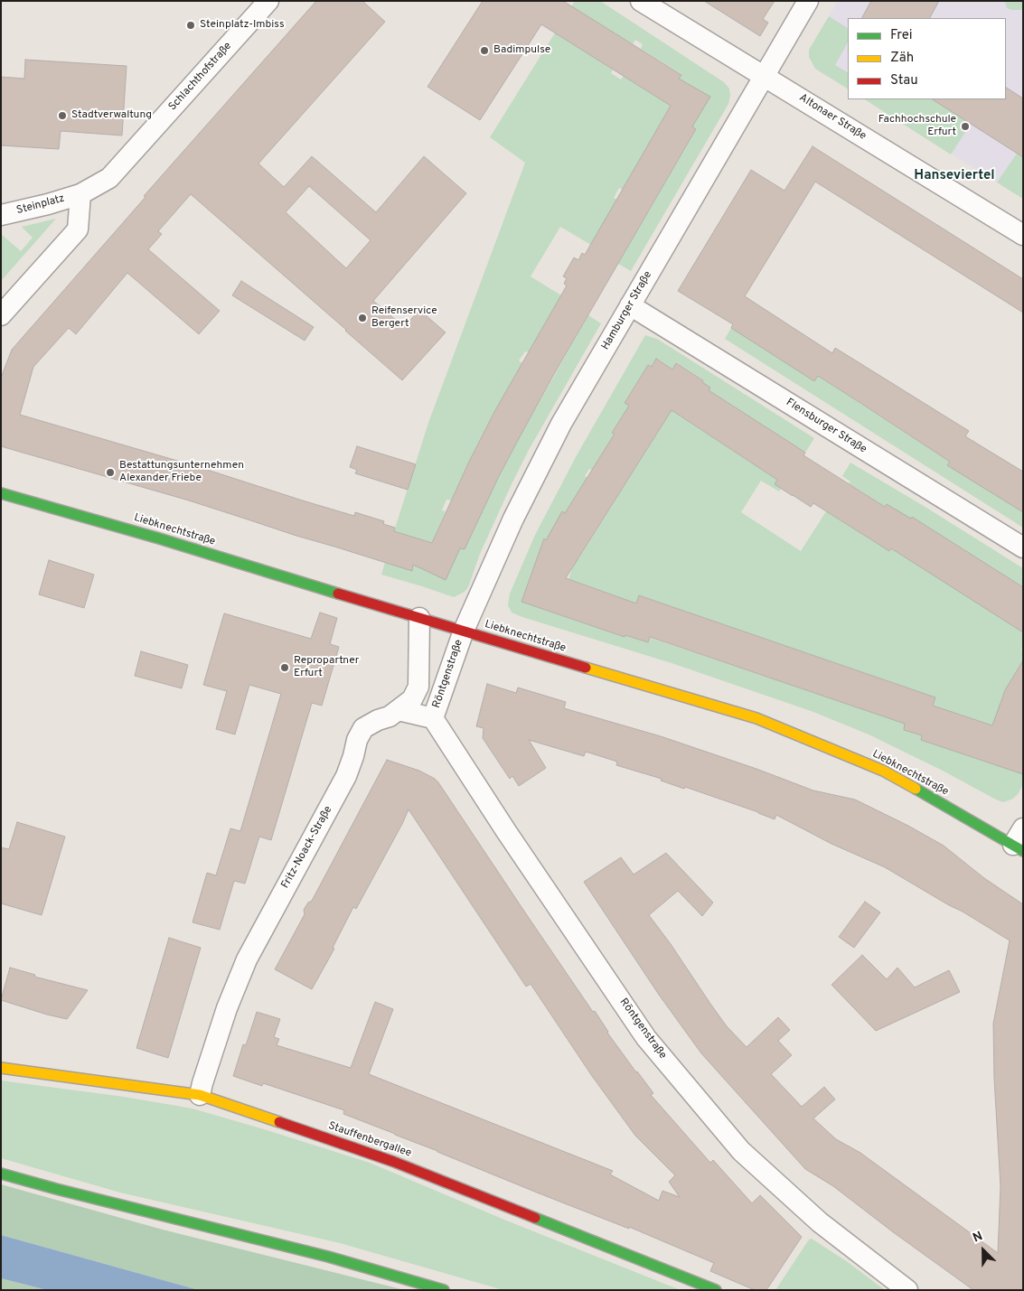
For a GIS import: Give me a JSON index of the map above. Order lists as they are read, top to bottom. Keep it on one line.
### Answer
{"streets":{"main road":["Liebknechtstraße","Stauffenbergallee"],"street":["Schlachthofstraße","Altonaer Straße","Steinplatz","Hamburger Straße","Flensburger Straße","Röntgenstraße","Fritz-Noack-Straße"]},"crossings":[["Schlachthofstraße","Steinplatz"],["Altonaer Straße","Hamburger Straße"],["Hamburger Straße","Flensburger Straße"],["Hamburger Straße","Liebknechtstraße"],["Hamburger Straße","Röntgenstraße"],["Liebknechtstraße","Röntgenstraße"],["Liebknechtstraße","Fritz-Noack-Straße"],["Röntgenstraße","Fritz-Noack-Straße"],["Fritz-Noack-Straße","Stauffenbergallee"]],"districts":["Hanseviertel"],"places":["Steinplatz-Imbiss","Badimpulse","Stadtverwaltung","Fachhochschule Erfurt","Reifenservice Bergert","Bestattungsunternehmen Alexander Friebe","Repropartner Erfurt"],"legend":["Frei","Zäh","Stau"],"north":"top left"}
